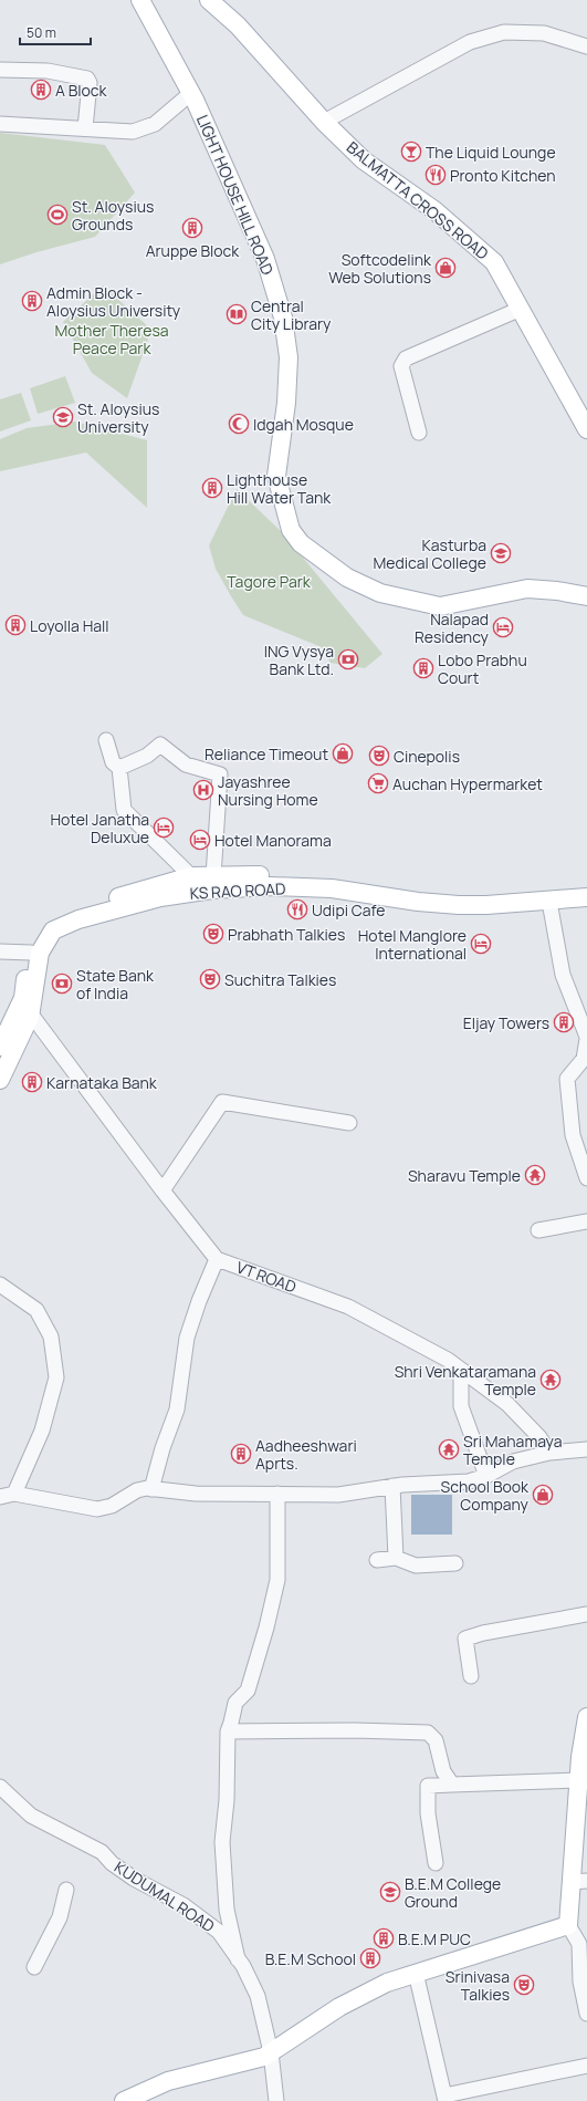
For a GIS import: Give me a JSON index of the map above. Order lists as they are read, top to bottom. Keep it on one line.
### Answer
{"streets":{"main road":["LIGHT HOUSE HILL ROAD","BALMATTA CROSS ROAD","KS RAO ROAD"],"street":["VT ROAD","KUDUMAL ROAD"]},"crossings":[["KS RAO ROAD","VT ROAD"]],"parks":["Mother Theresa Peace Park","Tagore Park"],"places":{"building":["A Block","Aruppe Block","Admin Block - Aloysius University","Lighthouse Hill Water Tank","Loyolla Hall","Lobo Prabhu Court","Eljay Towers","Karnataka Bank","Aadheeshwari Aprts.","B.E.M PUC","B.E.M School"],"bar":["The Liquid Lounge"],"restaurant":["Pronto Kitchen","Udipi Cafe"],"sports":["St. Aloysius Grounds"],"shop":["Softcodelink Web Solutions","Reliance Timeout","School Book Company"],"library":["Central City Library"],"school or university":["St. Aloysius University","Kasturba Medical College","B.E.M College Ground"],"mosque":["Idgah Mosque"],"hotel":["Nalapad Residency","Hotel Janatha Deluxue","Hotel Manorama","Hotel Manglore International"],"bank":["ING Vysya Bank Ltd.","State Bank of India"],"theatre":["Cinepolis","Prabhath Talkies","Suchitra Talkies","Srinivasa Talkies"],"supermarket":["Auchan Hypermarket"],"hospital":["Jayashree Nursing Home"],"temple":["Sharavu Temple","Shri Venkataramana Temple","Sri Mahamaya Temple"]},"scale_bar":"50 m"}
